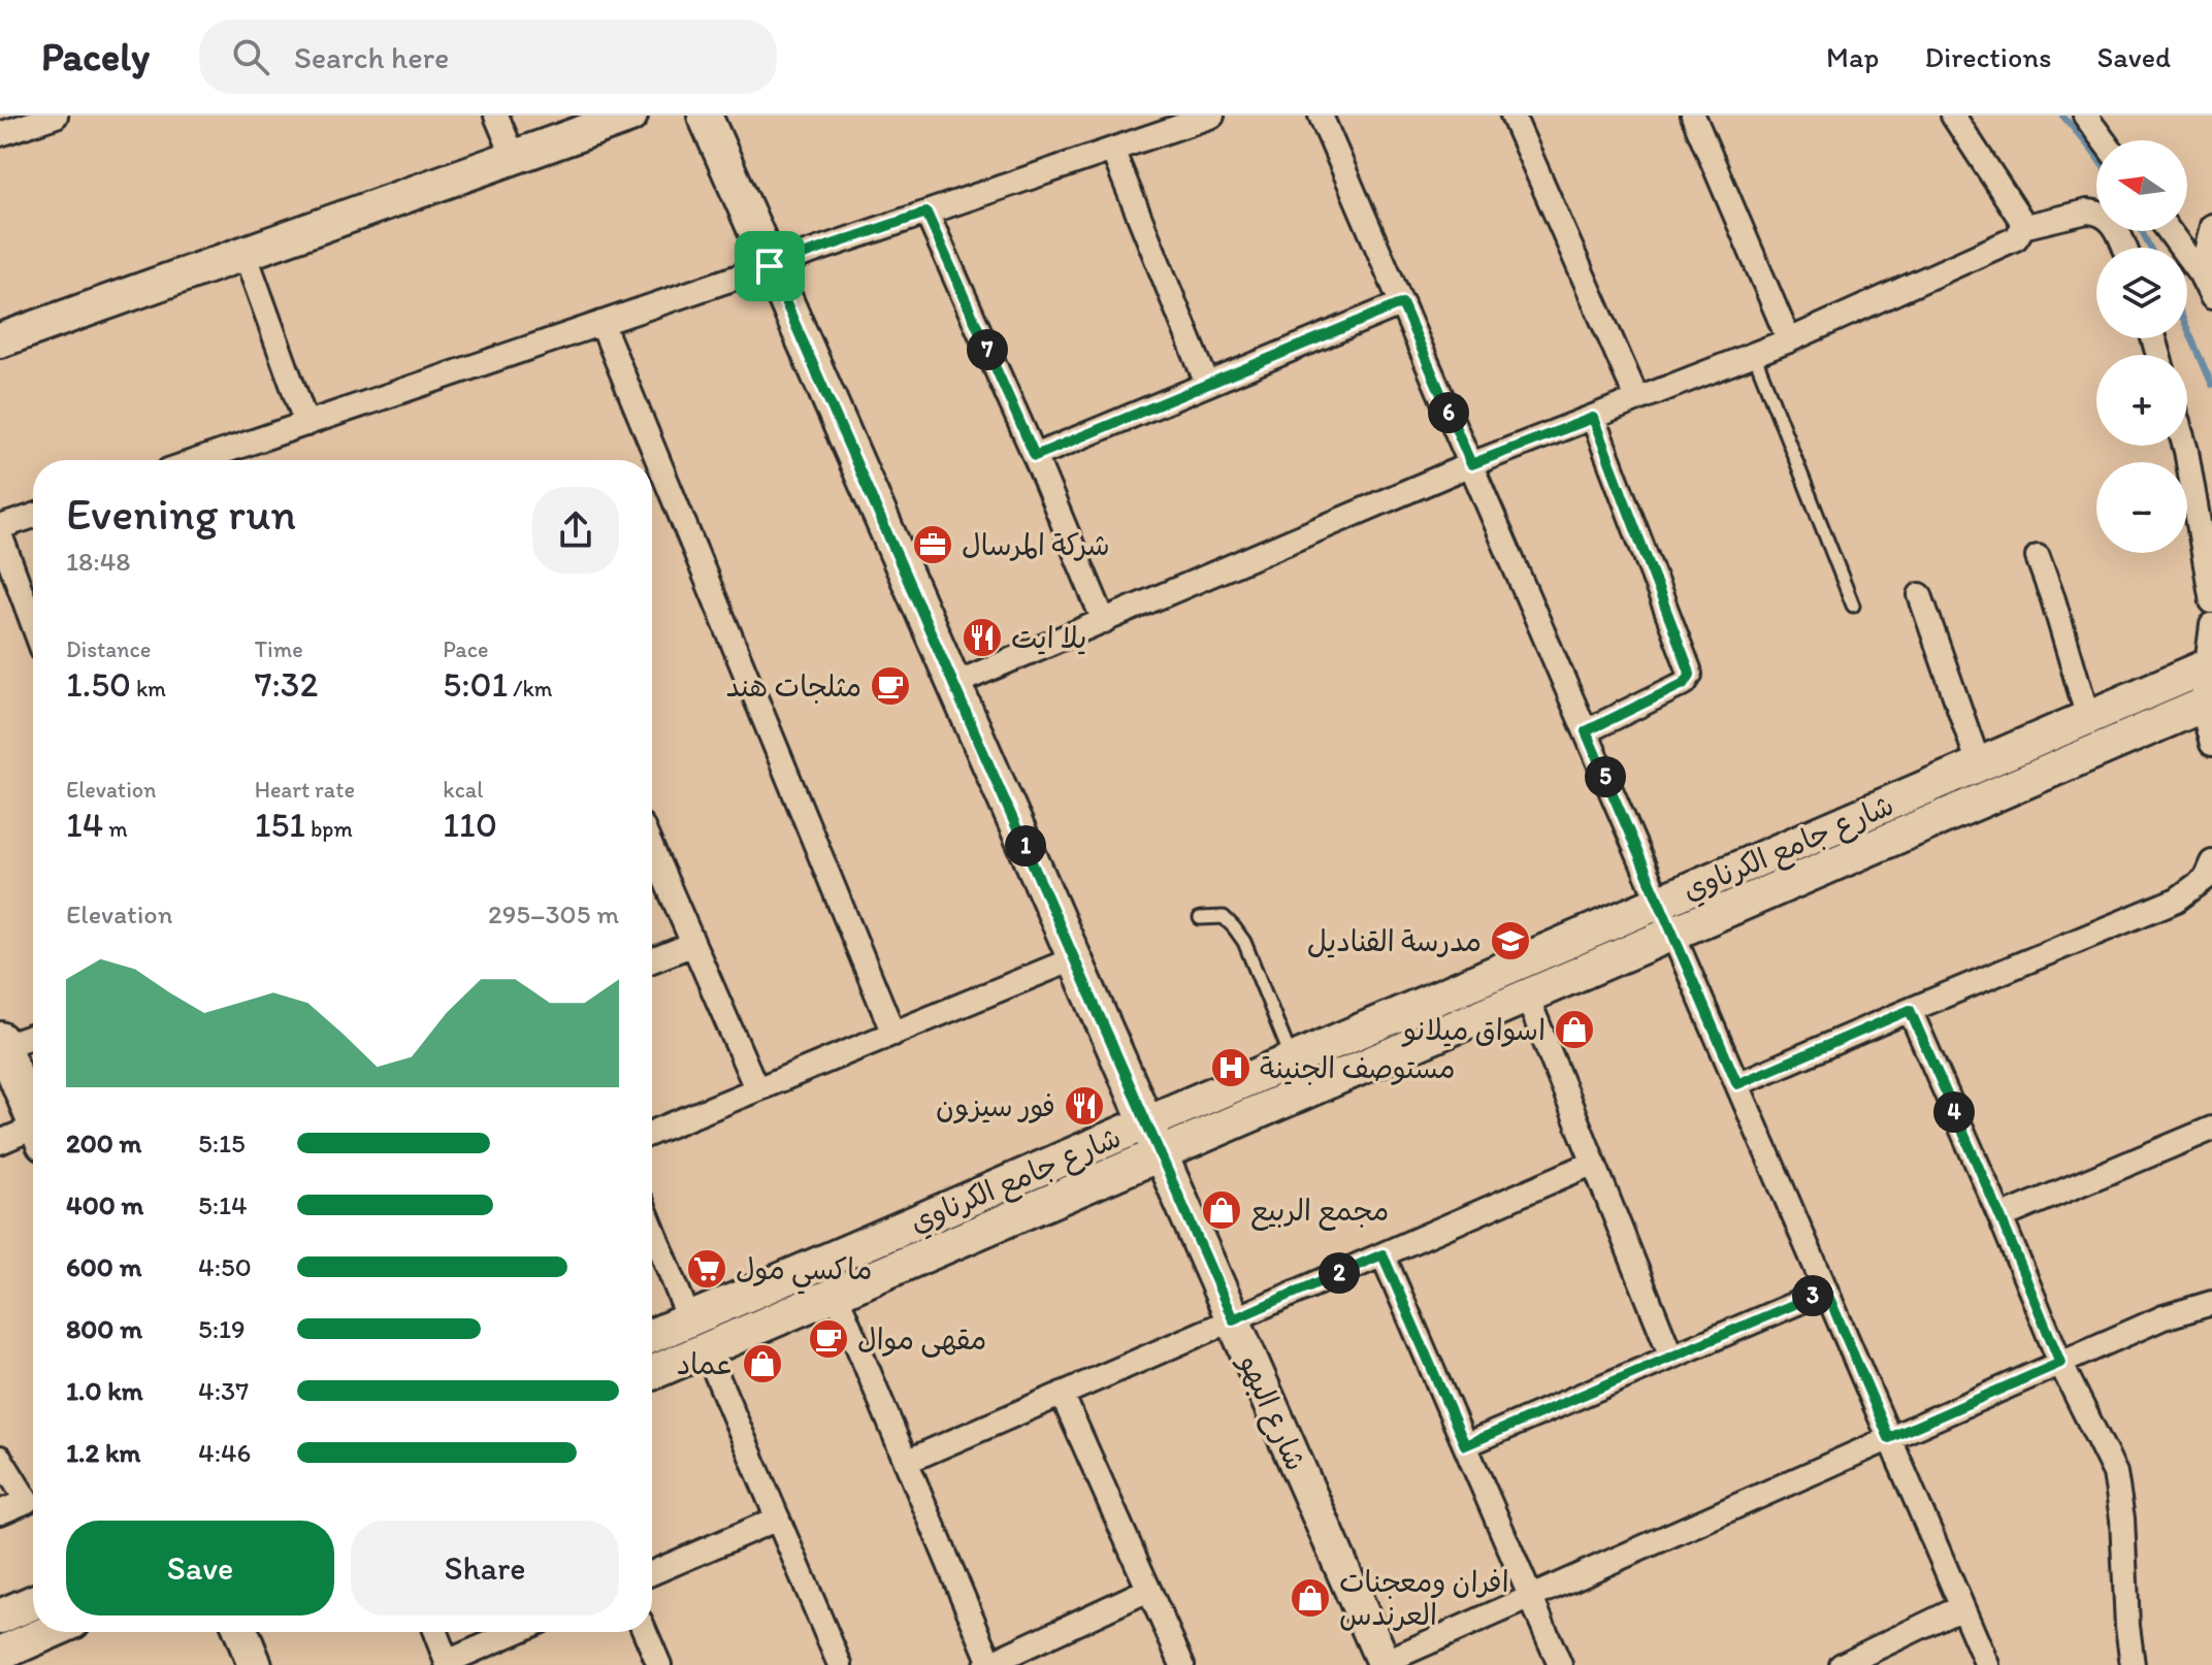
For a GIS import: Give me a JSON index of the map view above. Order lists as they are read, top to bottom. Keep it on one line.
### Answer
{"streets":{"main road":["شارع جامع الكرناوي","شارع البهو"]},"crossings":[["شارع جامع الكرناوي","شارع البهو"]],"places":{"office":["شركة المرسال"],"restaurant":["يلا ايت","فور سيزون"],"cafe":["مثلجات هند","مقهى موال"],"school or university":["مدرسة القناديل"],"shop":["اسواق ميلانو","مجمع الربيع","عماد","افران ومعجنات العرندس"],"hospital":["مستوصف الجنينة"],"supermarket":["ماكسي مول"]},"north":"left","page":{"header":"Pacely","search":"Search here","nav":["Map","Directions","Saved"],"map_buttons":["+","−"],"pins":["7","6","5","1","4","2","3"],"heading":["Evening run","18:48"],"stats":[["Distance","1.50 km"],["Time","7:32"],["Pace","5:01 /km"],["Elevation","14 m"],["Heart rate","151 bpm"],["kcal","110"]],"chart":["Elevation","295–305 m"],"list":[{"name":"200 m","note":"5:15"},{"name":"400 m","note":"5:14"},{"name":"600 m","note":"4:50"},{"name":"800 m","note":"5:19"},{"name":"1.0 km","note":"4:37"},{"name":"1.2 km","note":"4:46"}],"buttons":["Save","Share"]}}
